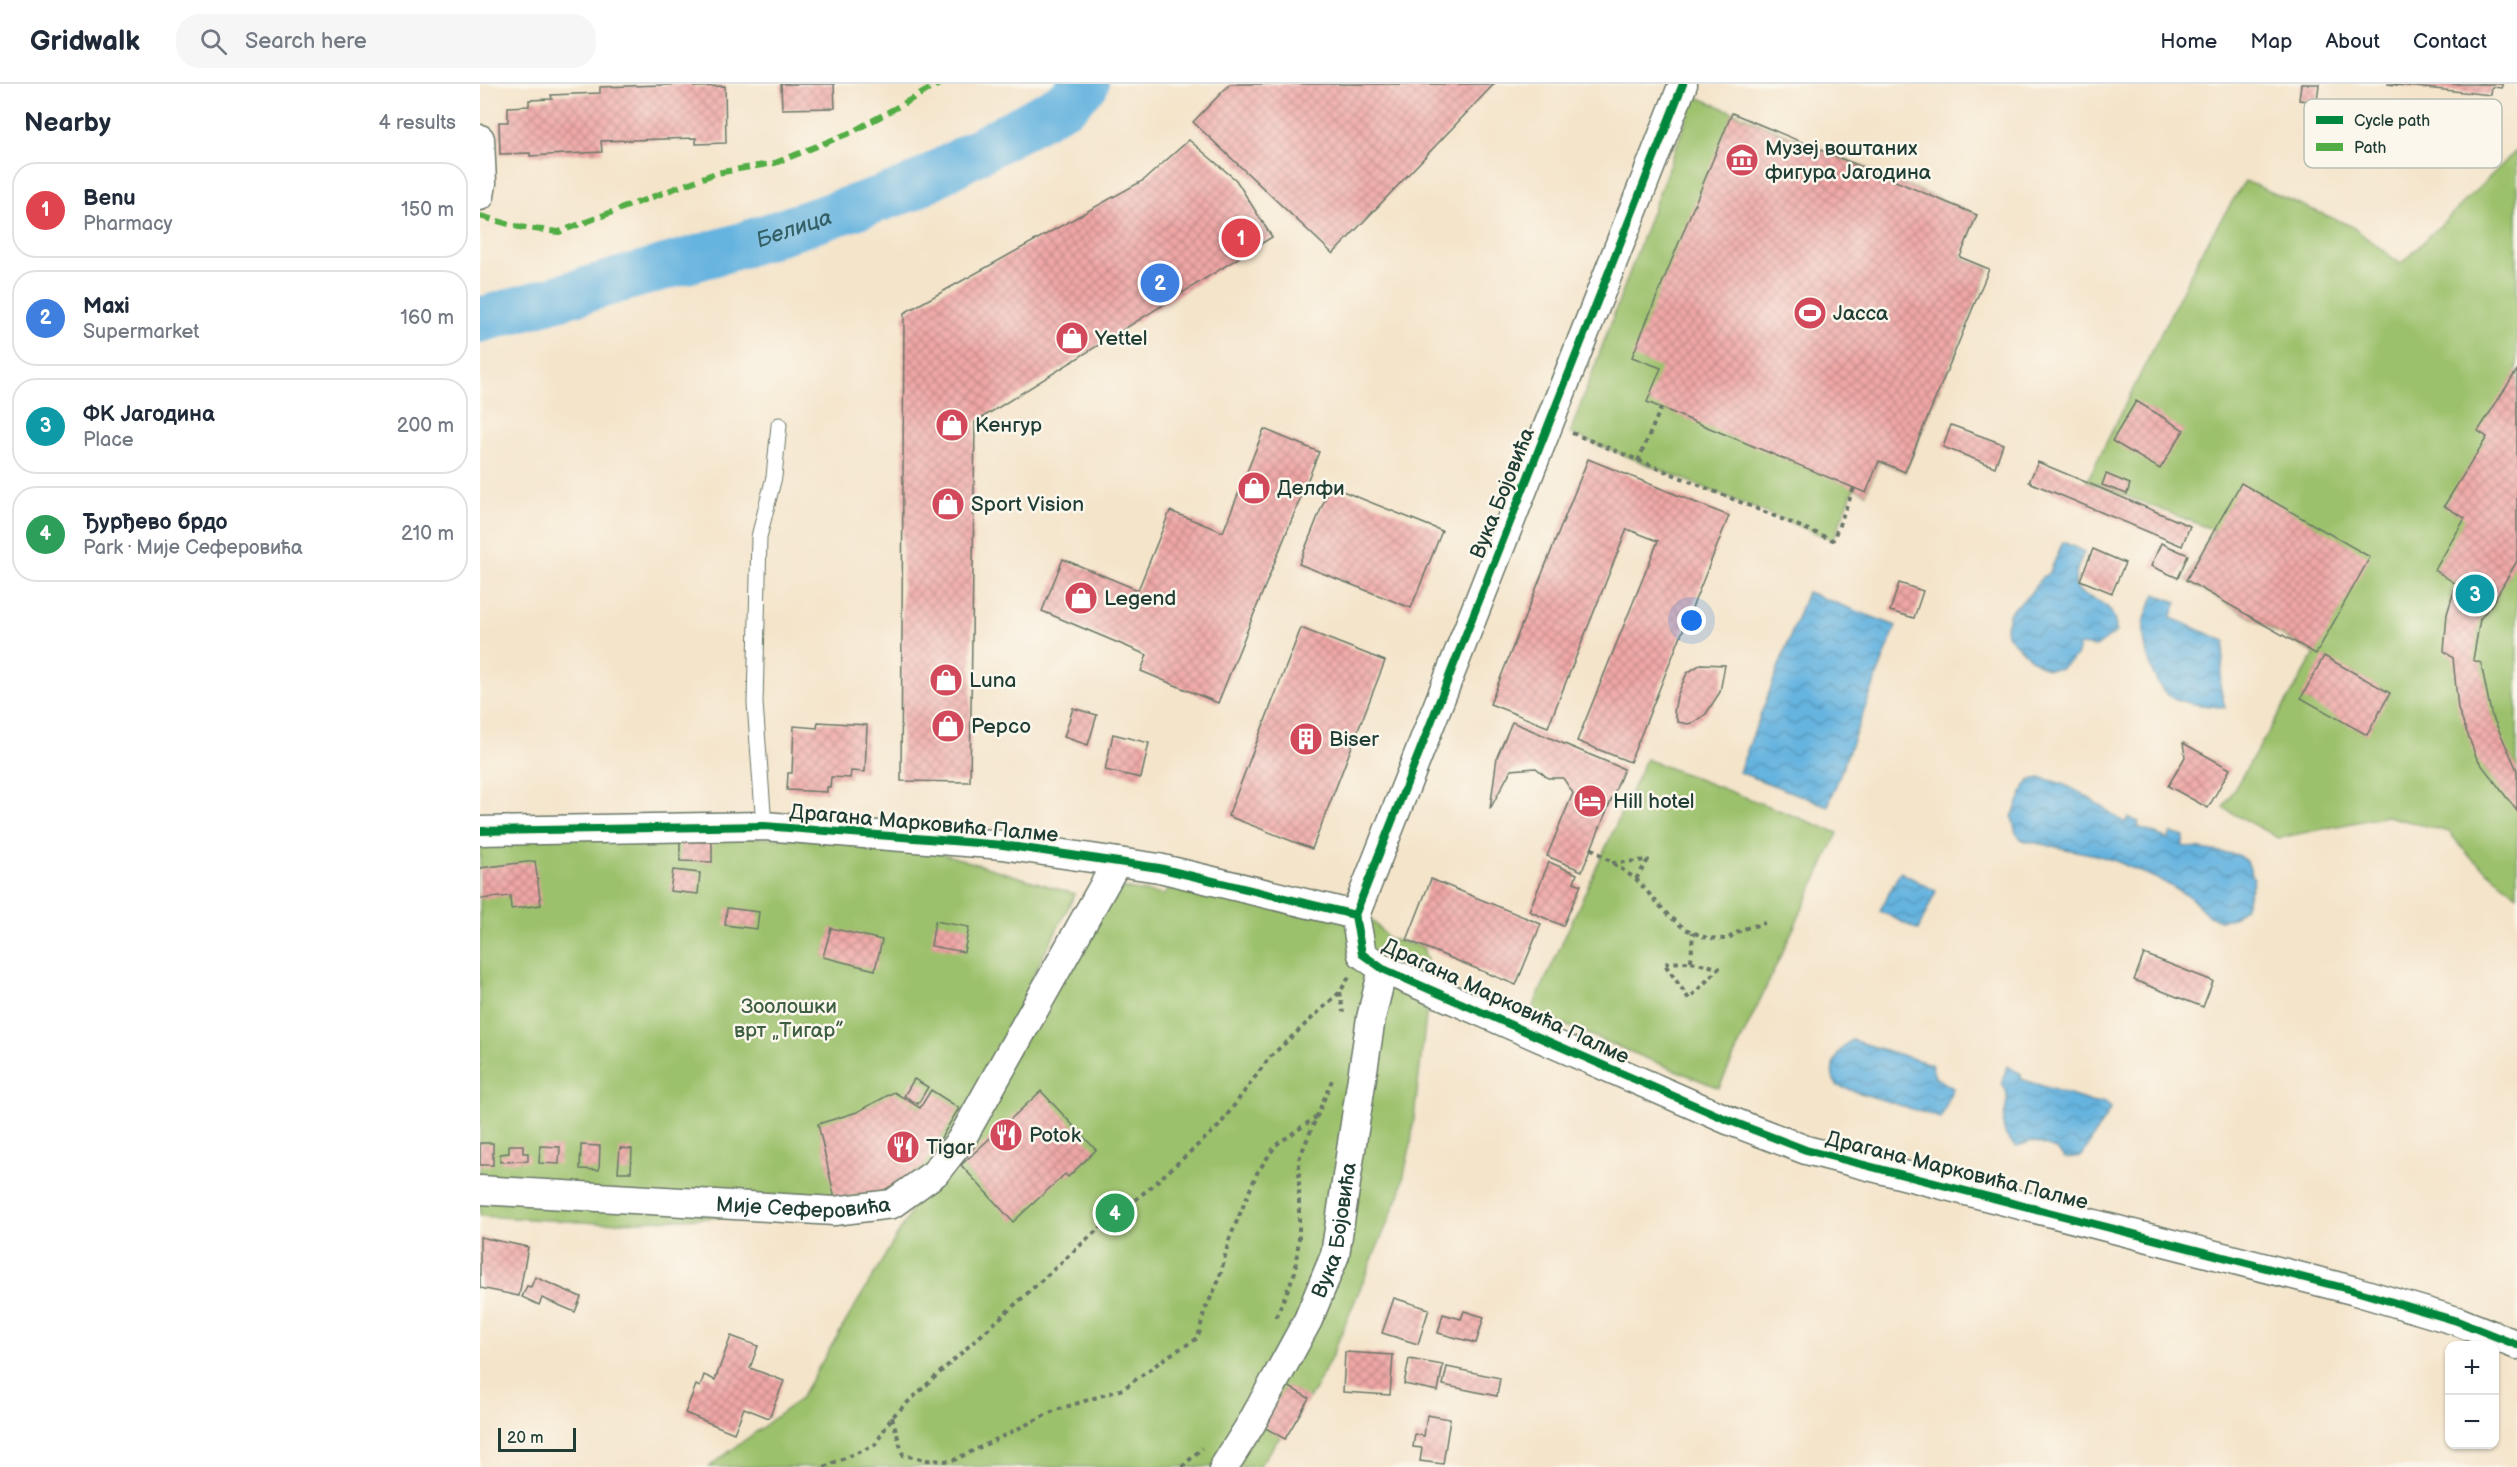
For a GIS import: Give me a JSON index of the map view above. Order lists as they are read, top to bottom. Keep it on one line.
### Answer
{"streets":{"street":["Вука Бојовића","Драгана Марковића Палме","Мије Сеферовића"]},"crossings":[["Вука Бојовића","Драгана Марковића Палме"],["Драгана Марковића Палме","Мије Сеферовића"]],"water":["Белица"],"parks":["Зоолошки врт „Тигар”"],"places":{"museum":["Музеј воштаних фигура Јагодина"],"sports":["Јасса"],"shop":["Yettel","Кенгур","Делфи","Sport Vision","Legend","Luna","Pepco"],"building":["Biser"],"hotel":["Hill hotel"],"restaurant":["Potok","Tigar"]},"legend":["Cycle path","Path"],"scale_bar":"20 m","page":{"header":"Gridwalk","search":"Search here","nav":["Home","Map","About","Contact"],"heading":["Nearby","4 results"],"list":[{"mark":"1","name":"Benu","note":"Pharmacy","value":"150 m"},{"mark":"2","name":"Maxi","note":"Supermarket","value":"160 m"},{"mark":"3","name":"ФК Јагодина","note":"Place","value":"200 m"},{"mark":"4","name":"Ђурђево брдо","note":"Park · Мије Сеферовића","value":"210 m"}],"pins":["1","2","3","4"],"map_buttons":["+","−"],"scale":"20 m"}}
